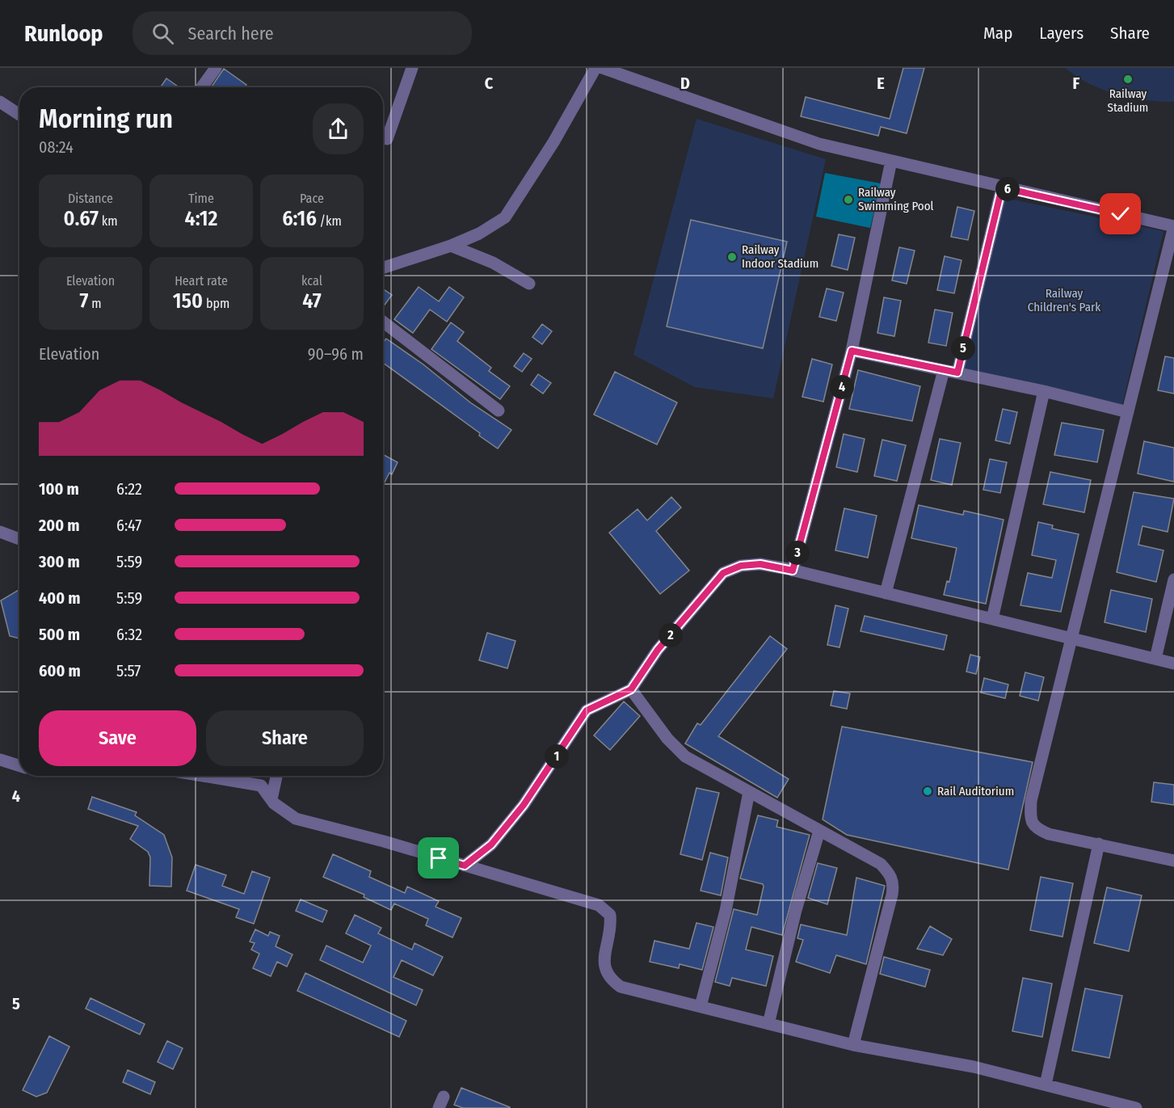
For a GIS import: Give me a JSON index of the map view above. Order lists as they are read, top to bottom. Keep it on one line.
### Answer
{"parks":["Railway Children's Park"],"places":["Railway Stadium","Railway Swimming Pool","Railway Indoor Stadium","Rail Auditorium"],"page":{"header":"Runloop","search":"Search here","nav":["Map","Layers","Share"],"heading":["Morning run","08:24"],"stats":[["Distance","0.67 km"],["Time","4:12"],["Pace","6:16 /km"],["Elevation","7 m"],["Heart rate","150 bpm"],["kcal","47"]],"pins":["6","5","4","3","2","1"],"chart":["Elevation","90–96 m"],"list":[{"name":"100 m","note":"6:22"},{"name":"200 m","note":"6:47"},{"name":"300 m","note":"5:59"},{"name":"400 m","note":"5:59"},{"name":"500 m","note":"6:32"},{"name":"600 m","note":"5:57"}],"buttons":["Save","Share"]},"grid":{"columns":["C","D","E","F"],"rows":["4","5"]}}
